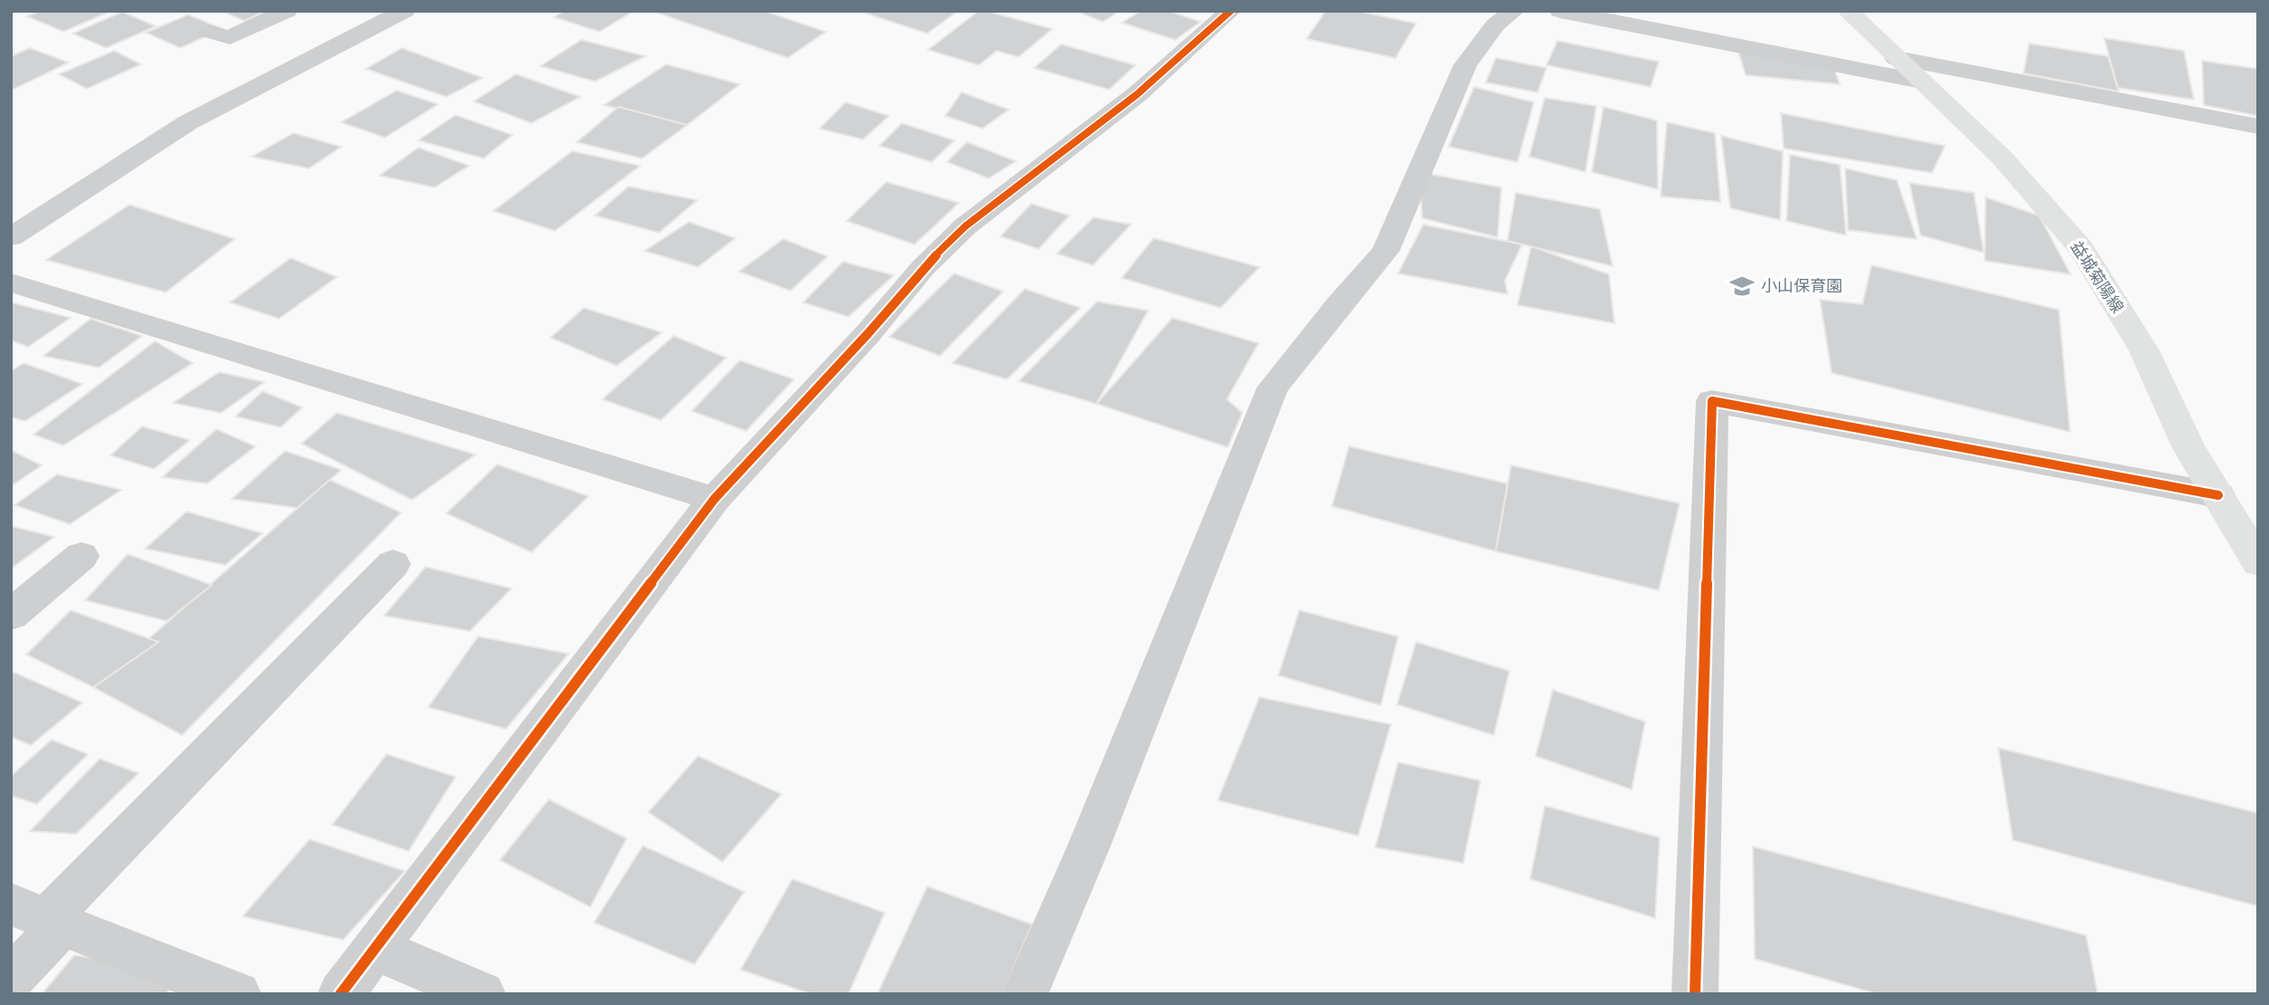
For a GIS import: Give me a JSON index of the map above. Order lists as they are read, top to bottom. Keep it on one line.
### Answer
{"streets":{"main road":["益城菊陽線"]},"places":{"school or university":["小山保育園"]}}
